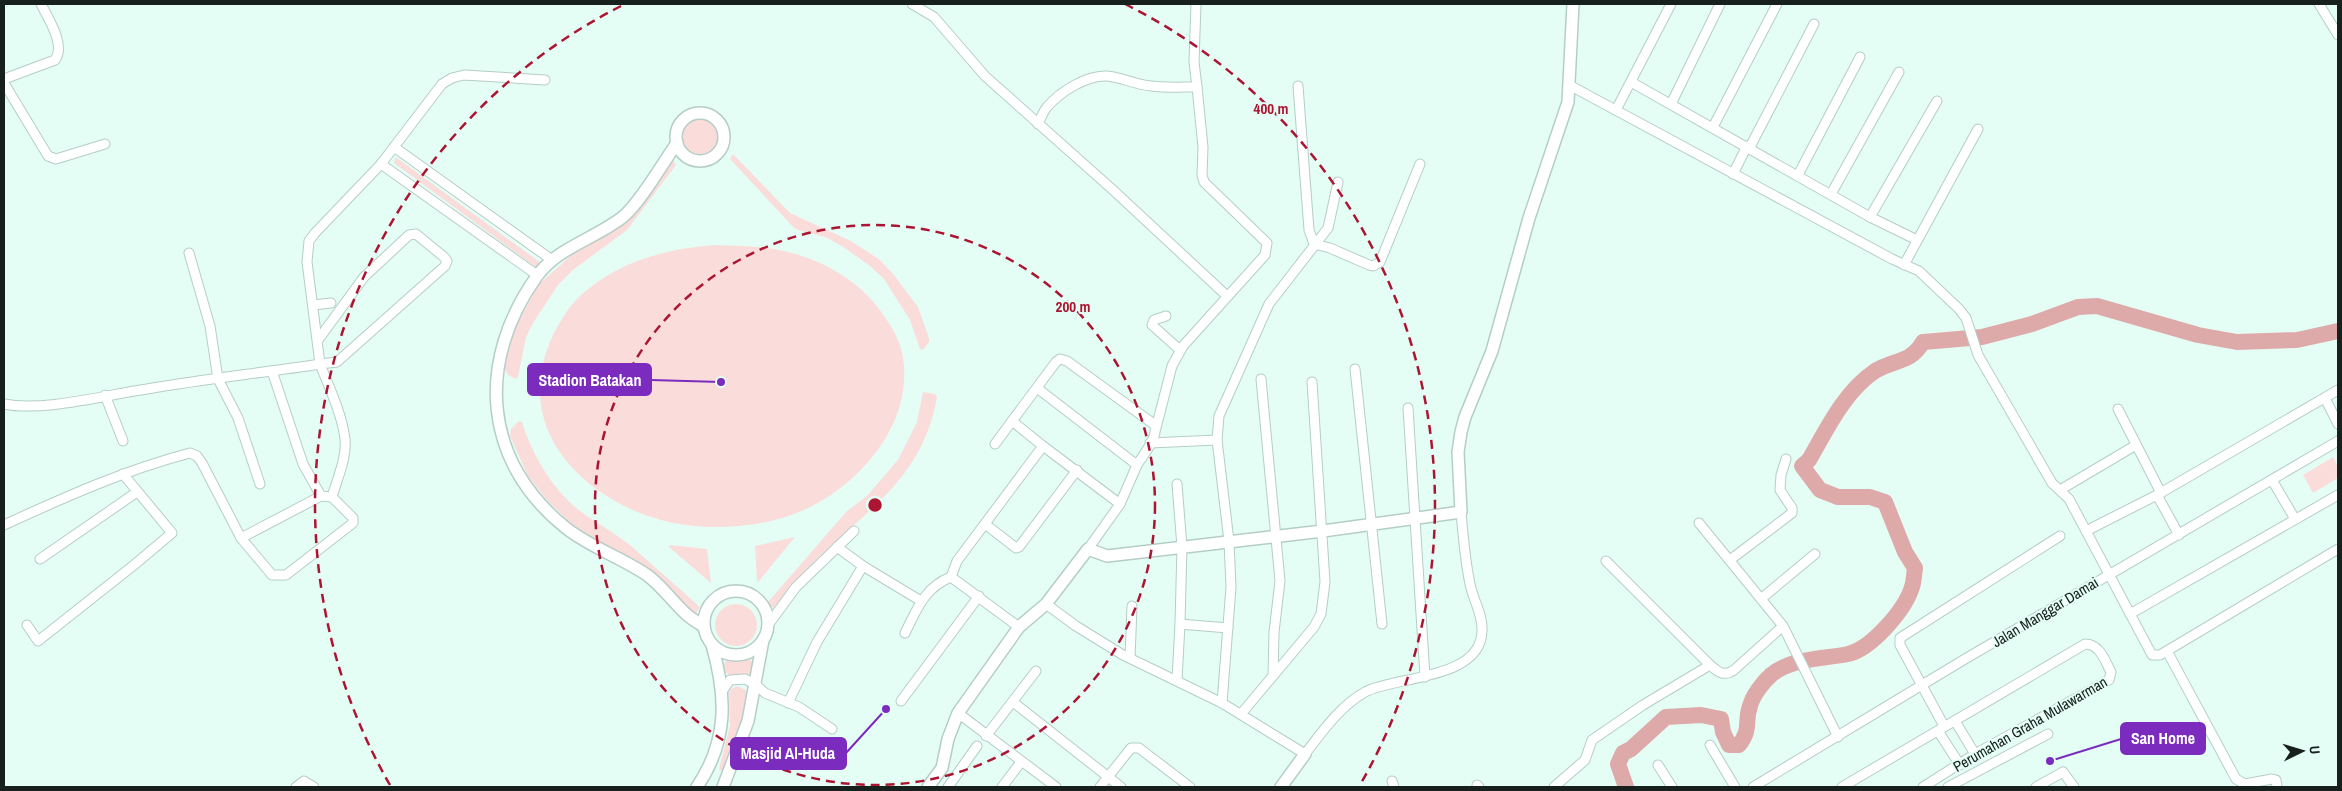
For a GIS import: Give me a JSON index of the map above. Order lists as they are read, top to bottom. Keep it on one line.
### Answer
{"streets":{"street":["Jalan Manggar Damai","Perumahan Graha Mulawarman"]},"places":["Stadion Batakan","Masjid Al-Huda","San Home"],"north":"right","rings":["400 m","200 m"]}
